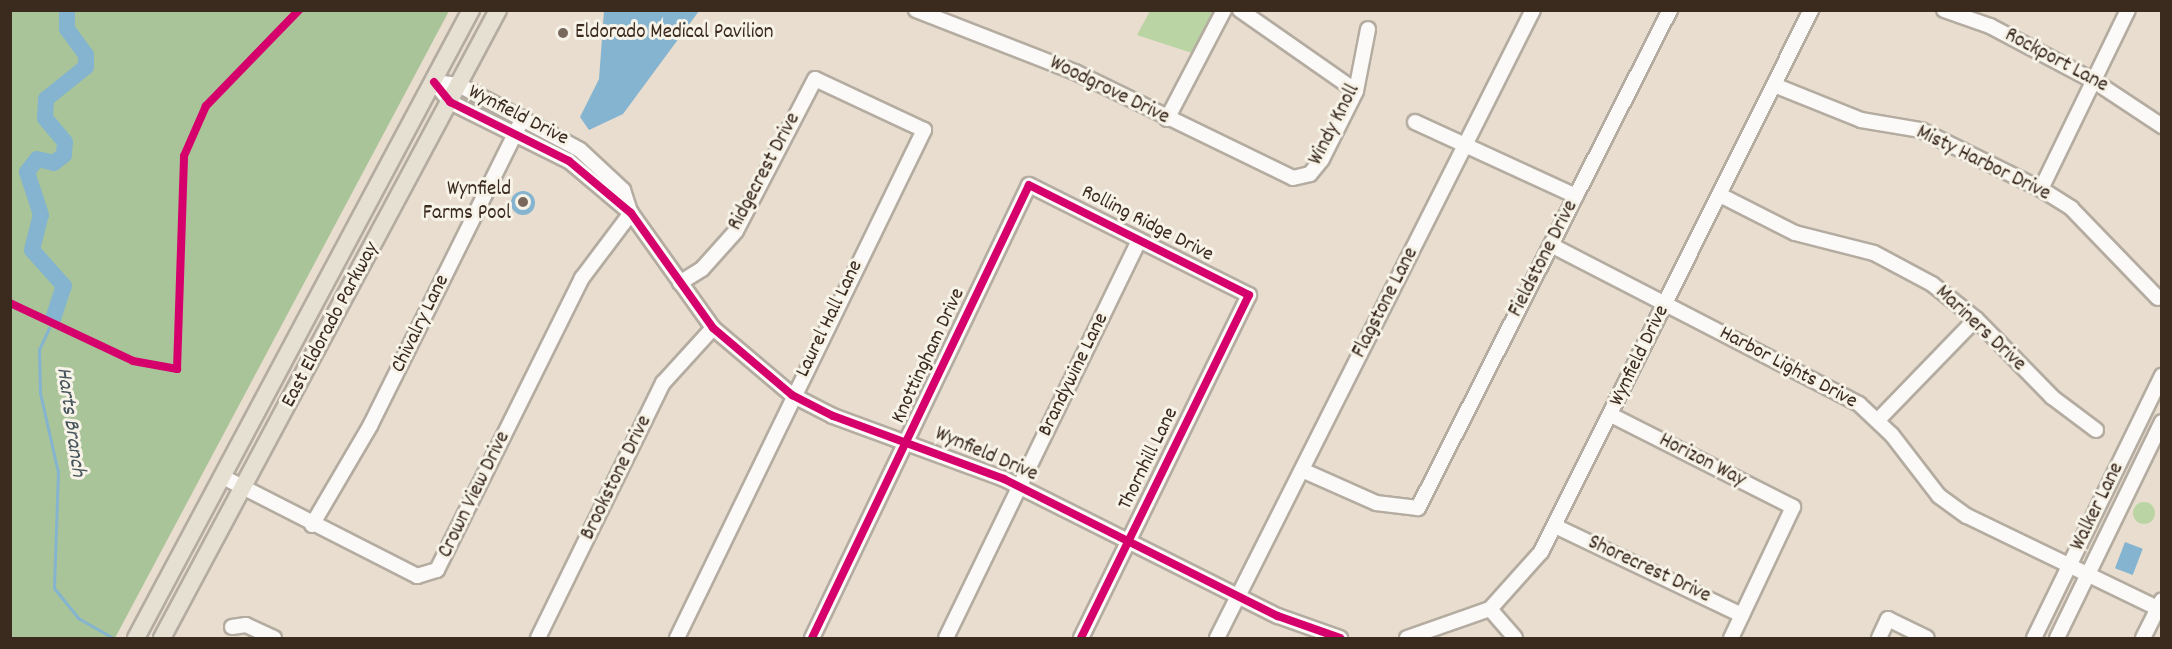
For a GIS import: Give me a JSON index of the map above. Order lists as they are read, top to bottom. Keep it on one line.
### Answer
{"streets":{"main road":["East Eldorado Parkway"],"street":["Rockport Lane","Woodgrove Drive","Wynfield Drive","Windy Knoll","Misty Harbor Drive","Ridgecrest Drive","Rolling Ridge Drive","Fieldstone Drive","Flagstone Lane","Laurel Hall Lane","Chivalry Lane","Mariners Drive","Knottingham Drive","Harbor Lights Drive","Brandywine Lane","Thornhill Lane","Horizon Way","Brookstone Drive","Crown View Drive","Walker Lane","Shorecrest Drive"]},"crossings":[["Woodgrove Drive","Windy Knoll"],["Wynfield Drive","Misty Harbor Drive"],["Wynfield Drive","Ridgecrest Drive"],["Wynfield Drive","Flagstone Lane"],["Wynfield Drive","Laurel Hall Lane"],["Wynfield Drive","Chivalry Lane"],["Wynfield Drive","East Eldorado Parkway"],["Wynfield Drive","Mariners Drive"],["Wynfield Drive","Knottingham Drive"],["Wynfield Drive","Harbor Lights Drive"],["Wynfield Drive","Brandywine Lane"],["Wynfield Drive","Thornhill Lane"],["Wynfield Drive","Horizon Way"],["Wynfield Drive","Brookstone Drive"],["Wynfield Drive","Crown View Drive"],["Wynfield Drive","Shorecrest Drive"],["Ridgecrest Drive","Laurel Hall Lane"],["Rolling Ridge Drive","Knottingham Drive"],["Rolling Ridge Drive","Brandywine Lane"],["Rolling Ridge Drive","Thornhill Lane"],["Fieldstone Drive","Flagstone Lane"],["Fieldstone Drive","Harbor Lights Drive"],["Chivalry Lane","Crown View Drive"],["East Eldorado Parkway","Crown View Drive"],["Harbor Lights Drive","Walker Lane"],["Horizon Way","Shorecrest Drive"]],"water":["Harts Branch"],"places":["Eldorado Medical Pavilion","Wynfield Farms Pool"]}
